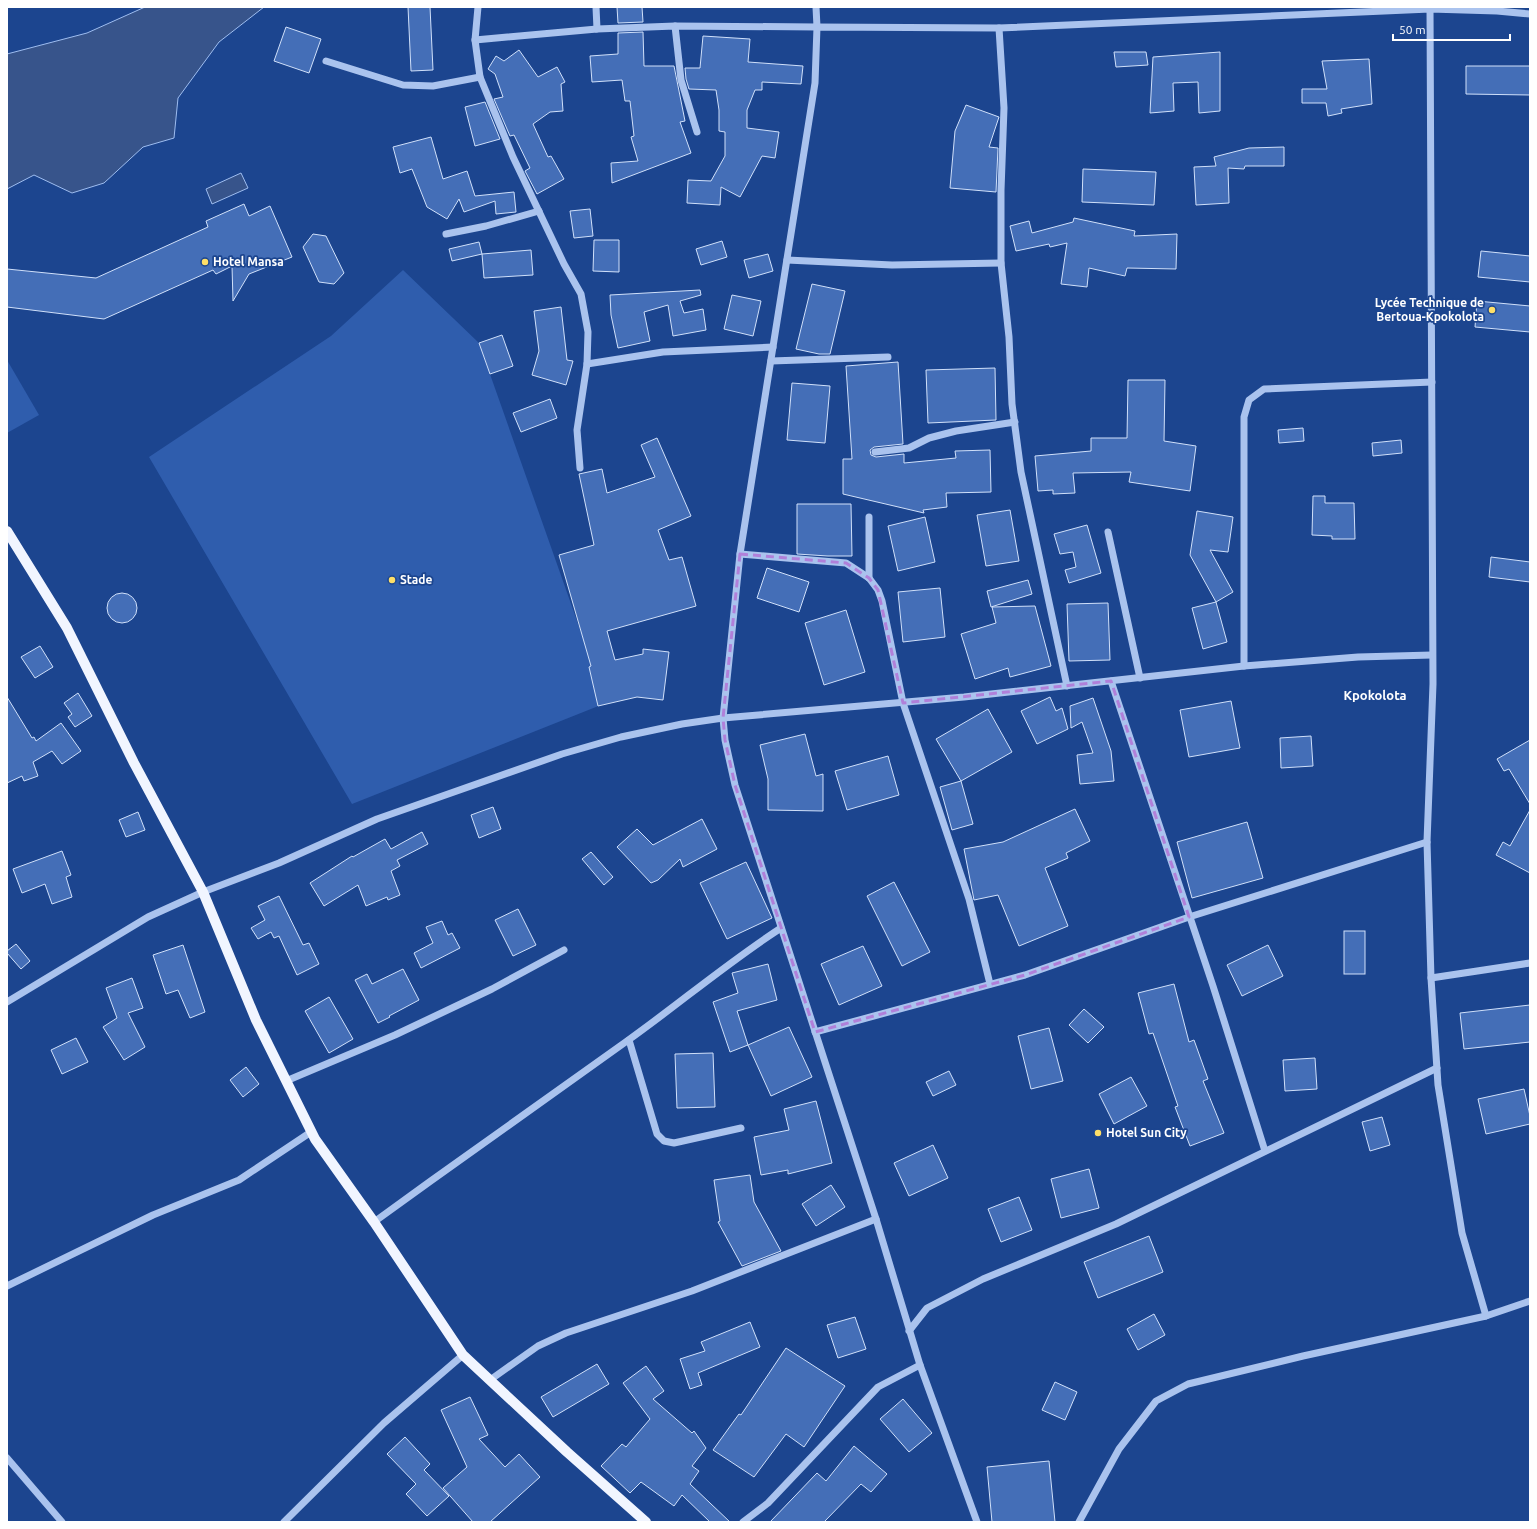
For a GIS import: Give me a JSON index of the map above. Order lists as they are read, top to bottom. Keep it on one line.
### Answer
{"districts":["Kpokolota"],"places":["Hotel Mansa","Lycée Technique de Bertoua-Kpokolota","Stade","Hotel Sun City"],"scale_bar":"50 m"}
